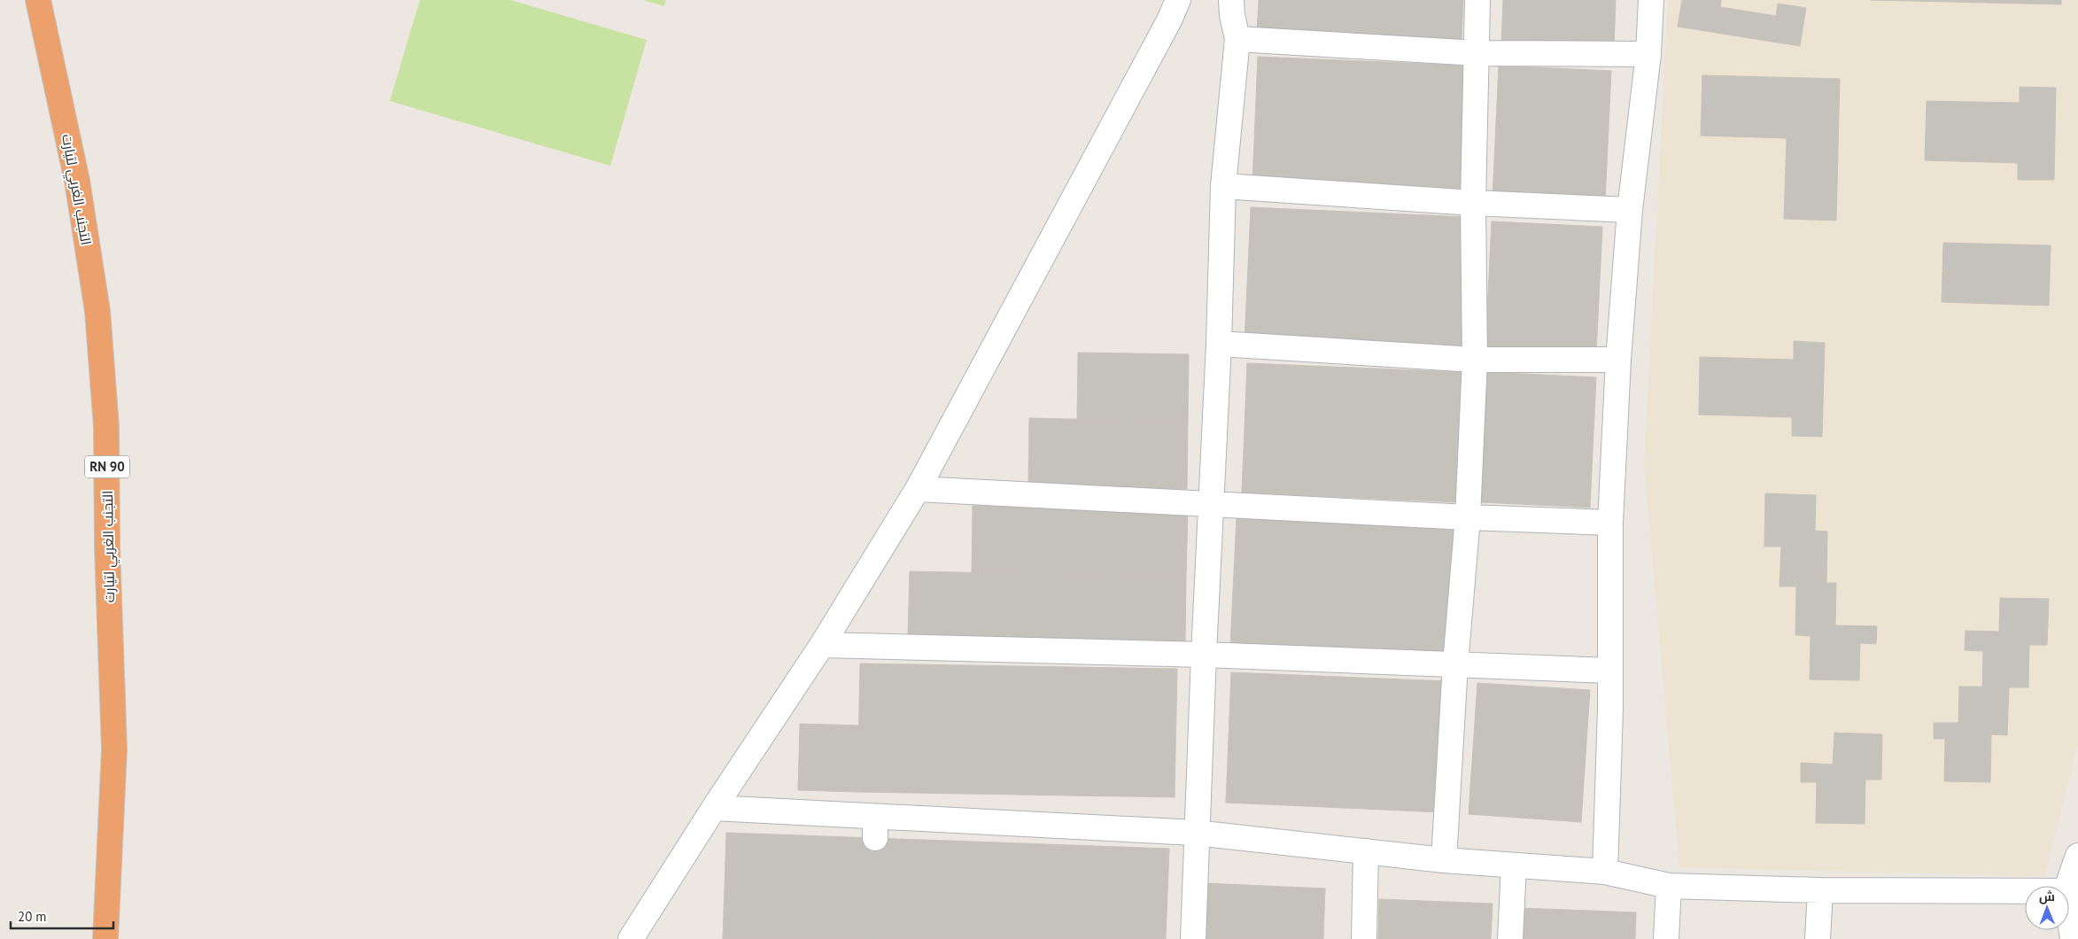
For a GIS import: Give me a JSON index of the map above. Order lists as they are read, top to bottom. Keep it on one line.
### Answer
{"streets":{"highway":["التجنب الغربي لتيارت","RN 90"]},"scale_bar":"20 m","north":"top"}
